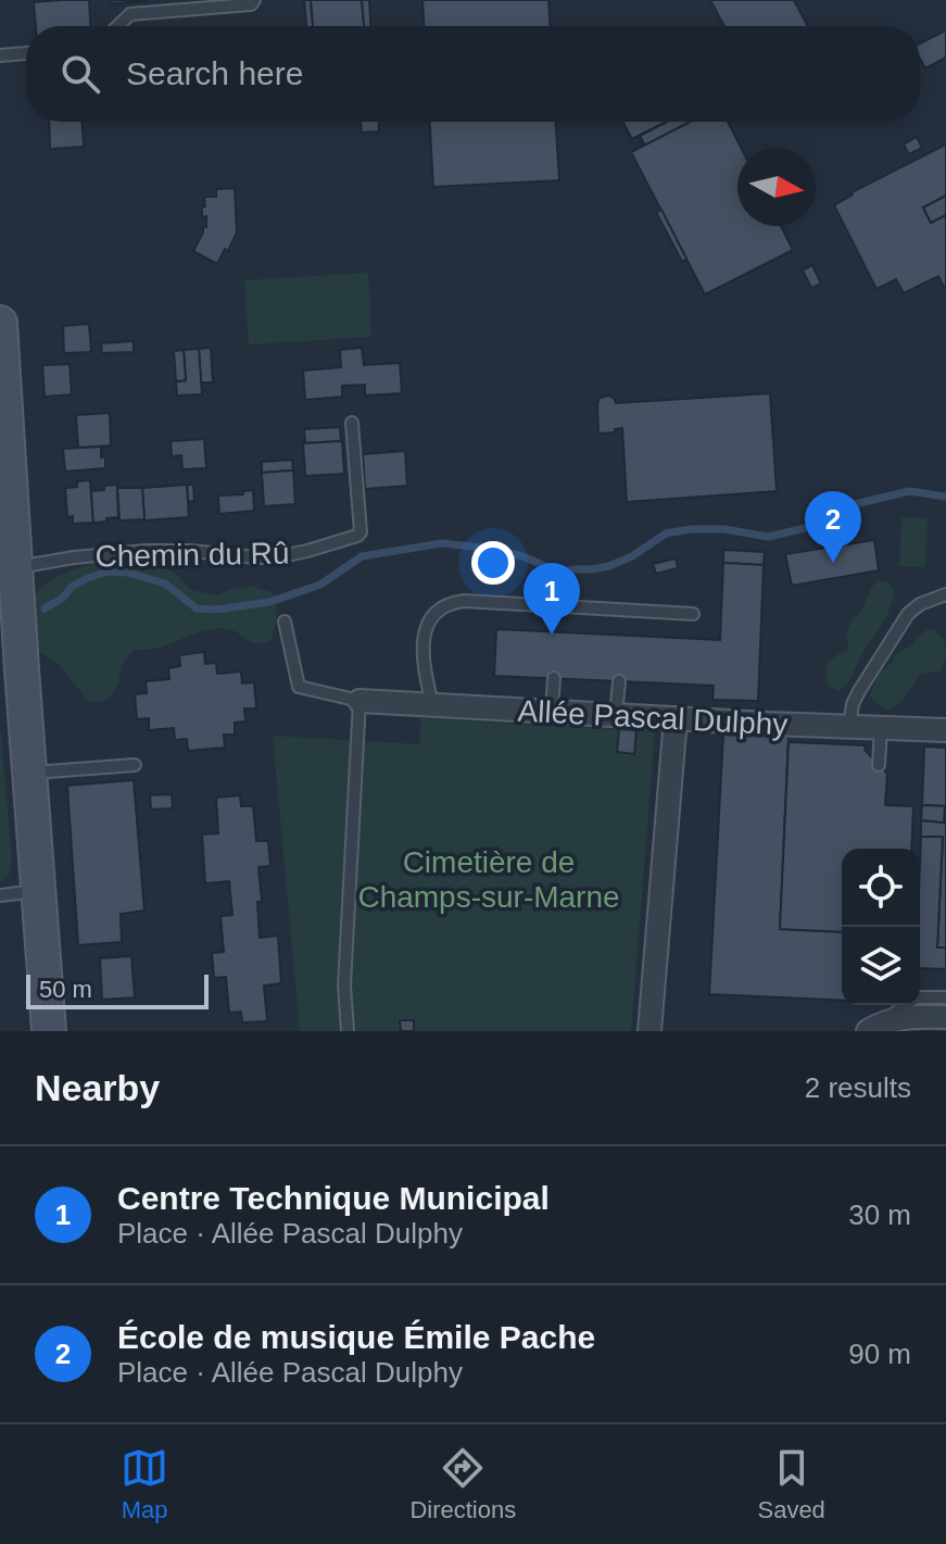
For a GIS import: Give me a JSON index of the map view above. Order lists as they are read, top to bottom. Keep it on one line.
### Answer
{"streets":{"street":["Allée Pascal Dulphy"],"lane":["Chemin du Rû"]},"parks":["Cimetière de Champs-sur-Marne"],"scale_bar":"50 m","north":"right","page":{"search":"Search here","pins":["2","1"],"scale":"50 m","heading":["Nearby","2 results"],"list":[{"mark":"1","name":"Centre Technique Municipal","note":"Place · Allée Pascal Dulphy","value":"30 m"},{"mark":"2","name":"École de musique Émile Pache","note":"Place · Allée Pascal Dulphy","value":"90 m"}],"nav":["Map","Directions","Saved"]}}
